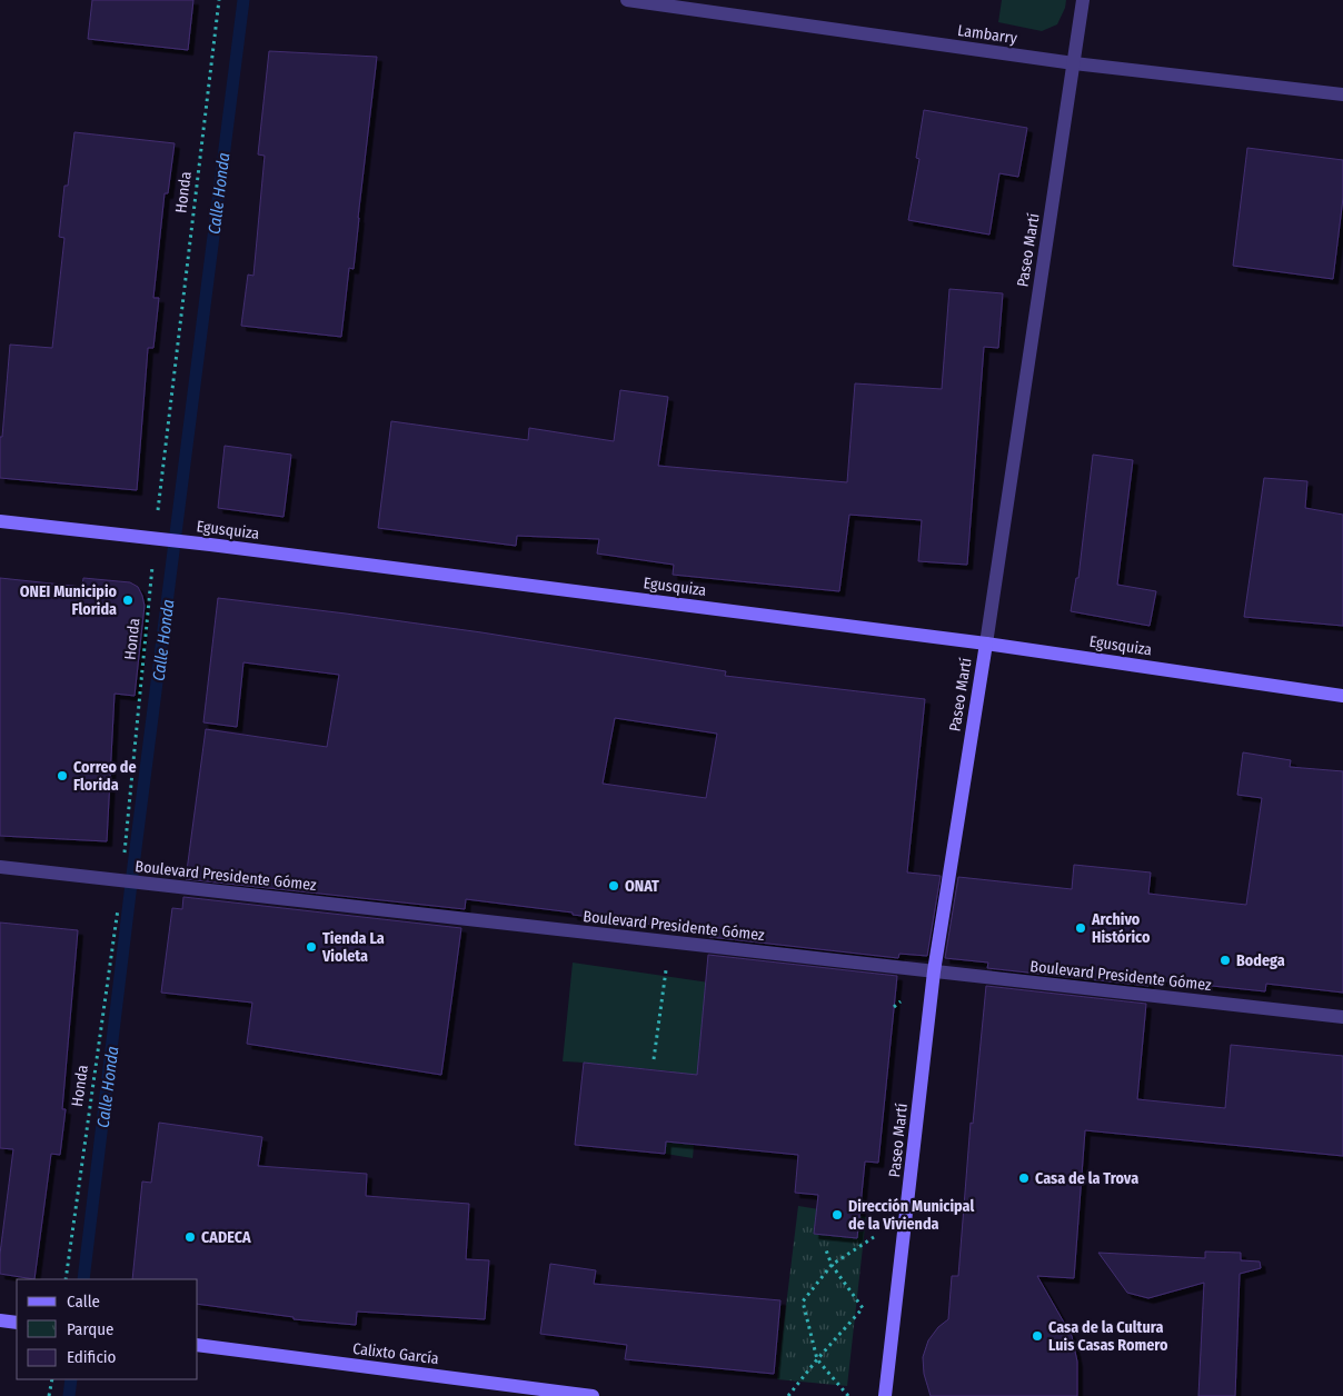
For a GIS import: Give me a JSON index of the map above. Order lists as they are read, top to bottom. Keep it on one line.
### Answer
{"streets":{"main road":["Paseo Martí","Egusquiza","Calixto García"],"street":["Lambarry","Boulevard Presidente Gómez"],"path":["Honda"]},"crossings":[["Lambarry","Paseo Martí"],["Honda","Egusquiza"],["Honda","Boulevard Presidente Gómez"],["Paseo Martí","Egusquiza"],["Paseo Martí","Boulevard Presidente Gómez"]],"water":["Calle Honda"],"places":["ONEI Municipio Florida","Correo de Florida","ONAT","Archivo Histórico","Tienda La Violeta","Bodega","Casa de la Trova","Dirección Municipal de la Vivienda","CADECA","Casa de la Cultura Luis Casas Romero"],"legend":["Calle","Parque","Edificio"]}
